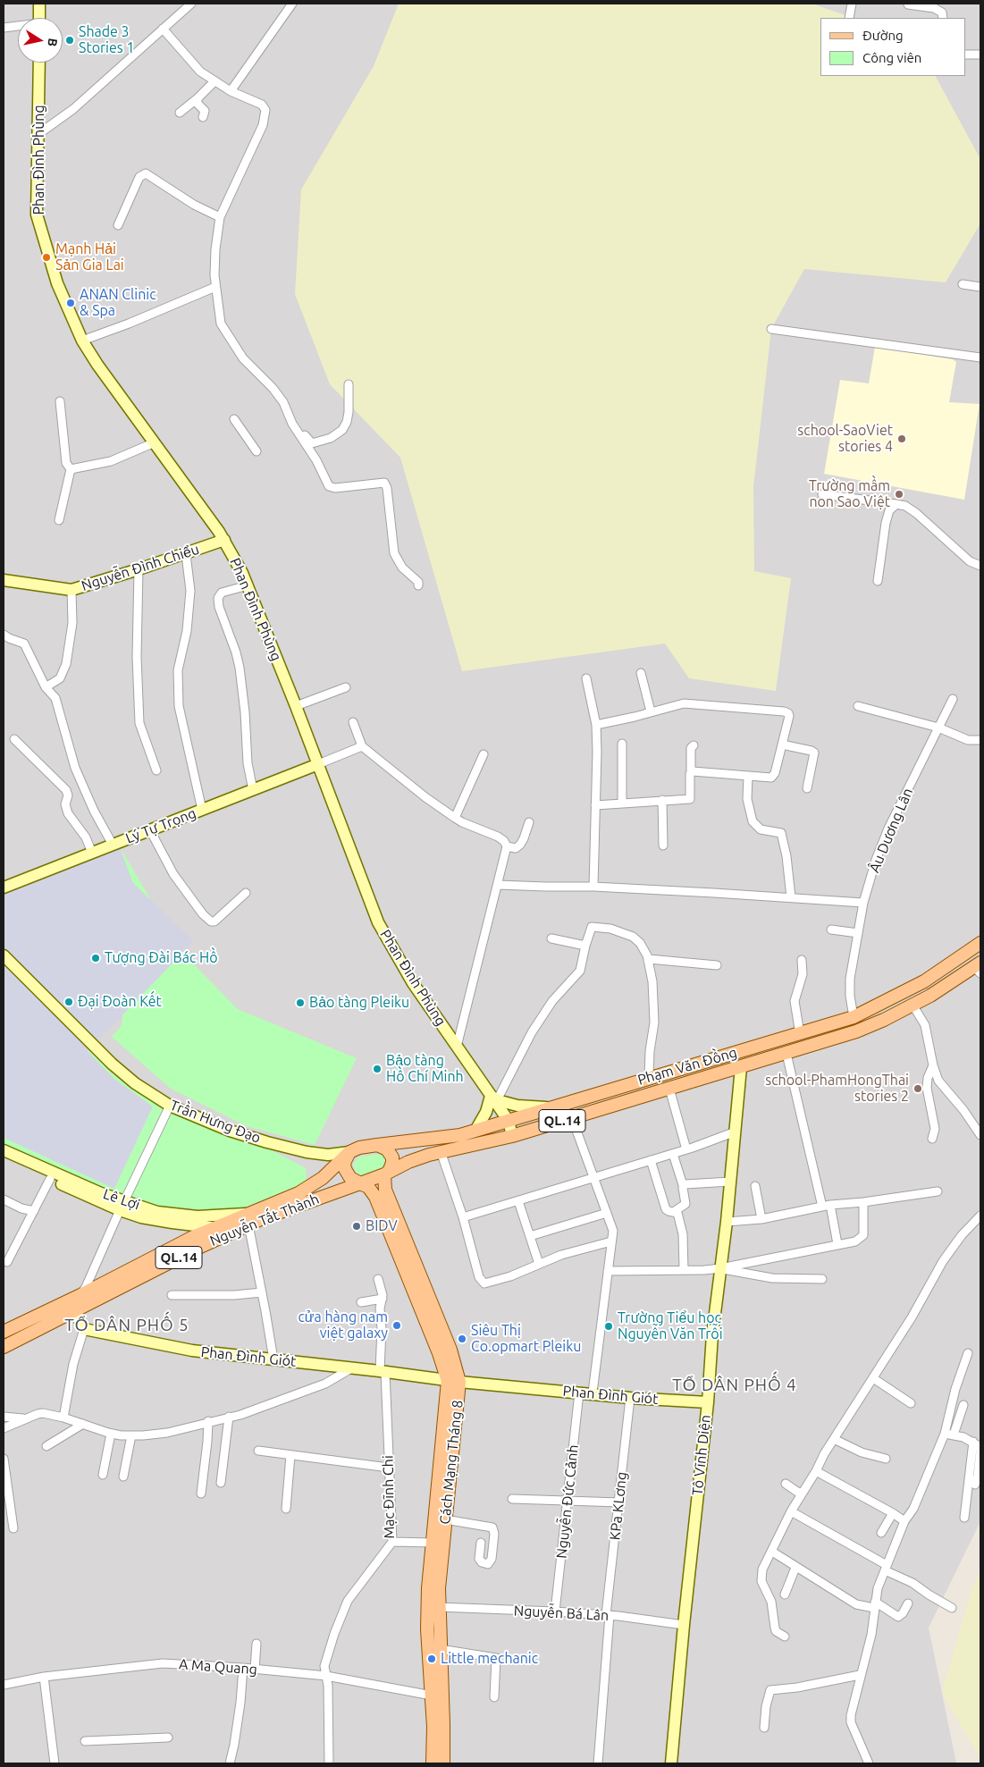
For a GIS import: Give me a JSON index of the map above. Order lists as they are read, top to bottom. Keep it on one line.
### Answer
{"streets":{"main road":["Phạm Văn Đồng","QL.14","Nguyễn Tất Thành","Cách Mạng Tháng 8"],"street":["Phan Đình Phùng","Nguyễn Đình Chiểu","Lý Tự Trọng","Âu Dương Lân","Trần Hưng Đạo","Lê Lợi","Phan Đình Giót","Tô Vĩnh Diện","Mạc Đĩnh Chi","Nguyễn Đức Cảnh","KPa KLơng","Nguyễn Bá Lân","A Ma Quang"]},"crossings":[["Phan Đình Phùng","Nguyễn Đình Chiểu"],["Phan Đình Phùng","Lý Tự Trọng"],["Phan Đình Phùng","Phạm Văn Đồng"],["Âu Dương Lân","Phạm Văn Đồng"],["Phạm Văn Đồng","Trần Hưng Đạo"],["Phạm Văn Đồng","Nguyễn Tất Thành"],["Phạm Văn Đồng","Tô Vĩnh Diện"],["Phạm Văn Đồng","Cách Mạng Tháng 8"],["Trần Hưng Đạo","Nguyễn Tất Thành"],["Trần Hưng Đạo","Cách Mạng Tháng 8"],["Lê Lợi","Nguyễn Tất Thành"],["Nguyễn Tất Thành","Cách Mạng Tháng 8"],["Phan Đình Giót","Tô Vĩnh Diện"],["Phan Đình Giót","Cách Mạng Tháng 8"],["Phan Đình Giót","Mạc Đĩnh Chi"],["Phan Đình Giót","Nguyễn Đức Cảnh"],["Phan Đình Giót","KPa KLơng"],["Tô Vĩnh Diện","Nguyễn Bá Lân"],["Cách Mạng Tháng 8","Nguyễn Bá Lân"],["Cách Mạng Tháng 8","A Ma Quang"],["Mạc Đĩnh Chi","A Ma Quang"],["Nguyễn Đức Cảnh","Nguyễn Bá Lân"],["KPa KLơng","Nguyễn Bá Lân"]],"districts":["TỔ DÂN PHỐ 5","TỔ DÂN PHỐ 4"],"places":["Shade 3 Stories 1","Mạnh Hải Sản Gia Lai","ANAN Clinic & Spa","school-SaoViet stories 4","Trường mầm non Sao Việt","Tượng Đài Bác Hồ","Đại Đoàn Kết","Bảo tàng Pleiku","Bảo tàng Hồ Chí Minh","school-PhamHongThai stories 2","BIDV","cửa hàng nam việt galaxy","Trường Tiểu học Nguyễn Văn Trỗi","Siêu Thị Co.opmart Pleiku","Little mechanic"],"legend":["Đường","Công viên"],"north":"right"}
